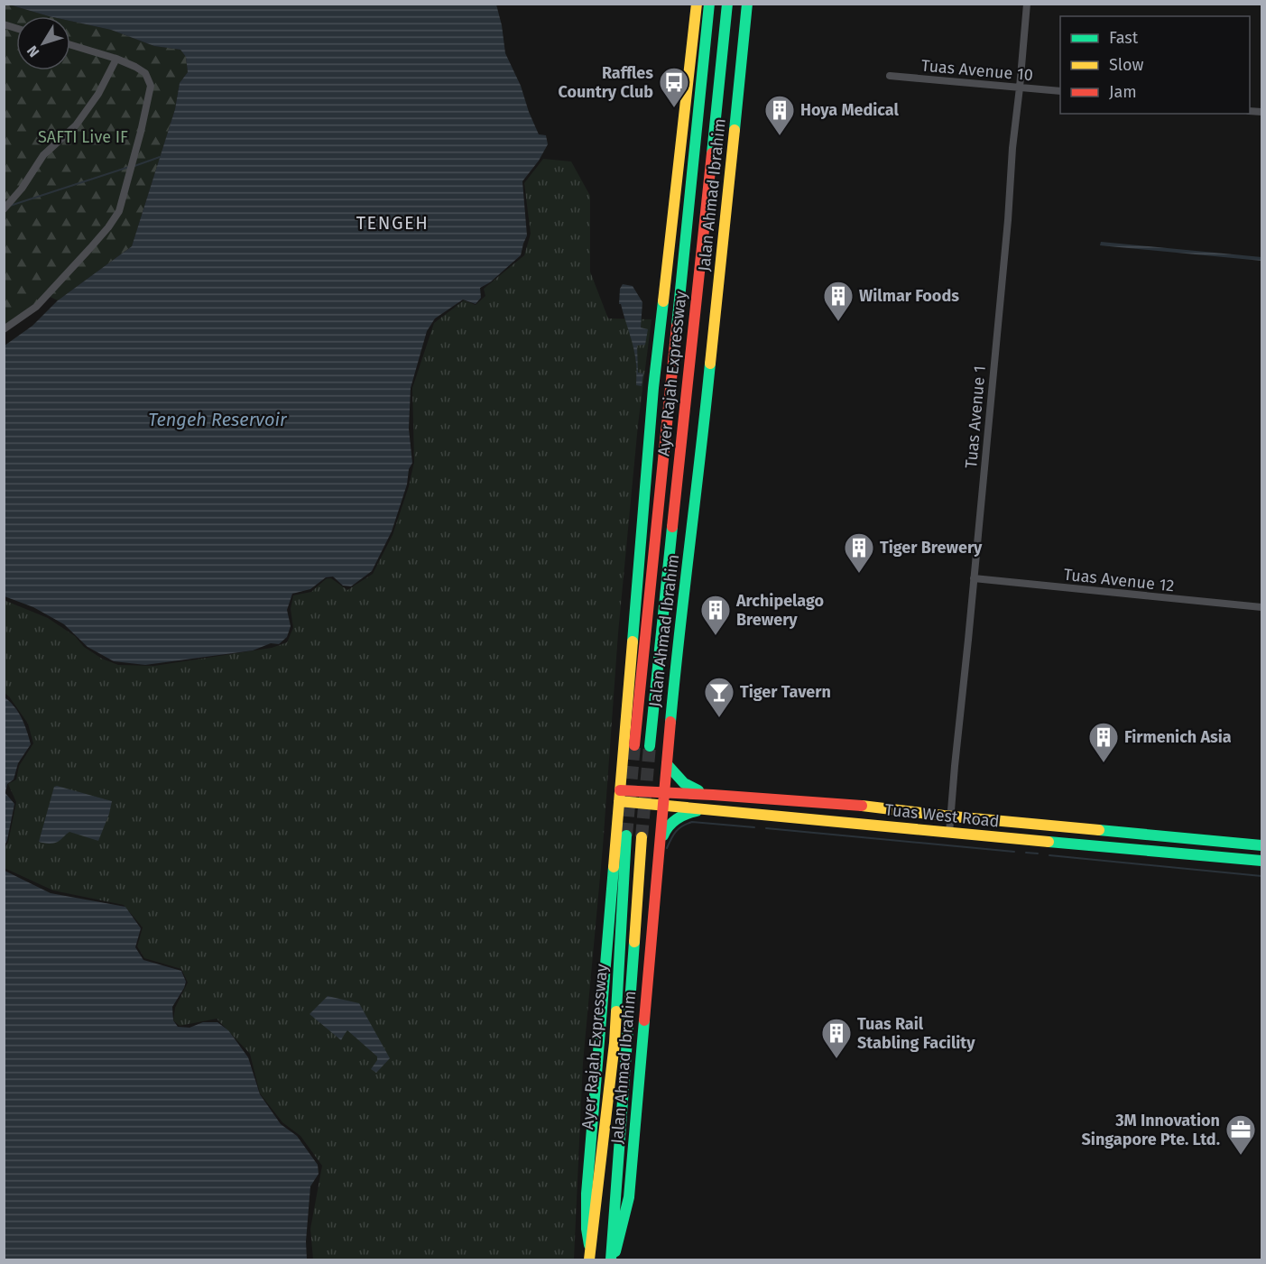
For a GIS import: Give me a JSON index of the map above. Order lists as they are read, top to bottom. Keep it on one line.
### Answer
{"streets":{"main road":["Jalan Ahmad Ibrahim","Ayer Rajah Expressway","Tuas West Road"],"street":["Tuas Avenue 10","Tuas Avenue 1","Tuas Avenue 12"]},"crossings":[["Tuas Avenue 10","Tuas Avenue 1"],["Jalan Ahmad Ibrahim","Ayer Rajah Expressway"],["Jalan Ahmad Ibrahim","Tuas West Road"],["Tuas Avenue 1","Tuas Avenue 12"],["Tuas Avenue 1","Tuas West Road"]],"districts":["TENGEH"],"water":["Tengeh Reservoir"],"parks":["SAFTI Live IF"],"places":{"bus stop":["Raffles Country Club"],"building":["Hoya Medical","Wilmar Foods","Tiger Brewery","Archipelago Brewery","Firmenich Asia","Tuas Rail Stabling Facility"],"bar":["Tiger Tavern"],"office":["3M Innovation Singapore Pte. Ltd."]},"legend":["Fast","Slow","Jam"],"north":"bottom left"}
